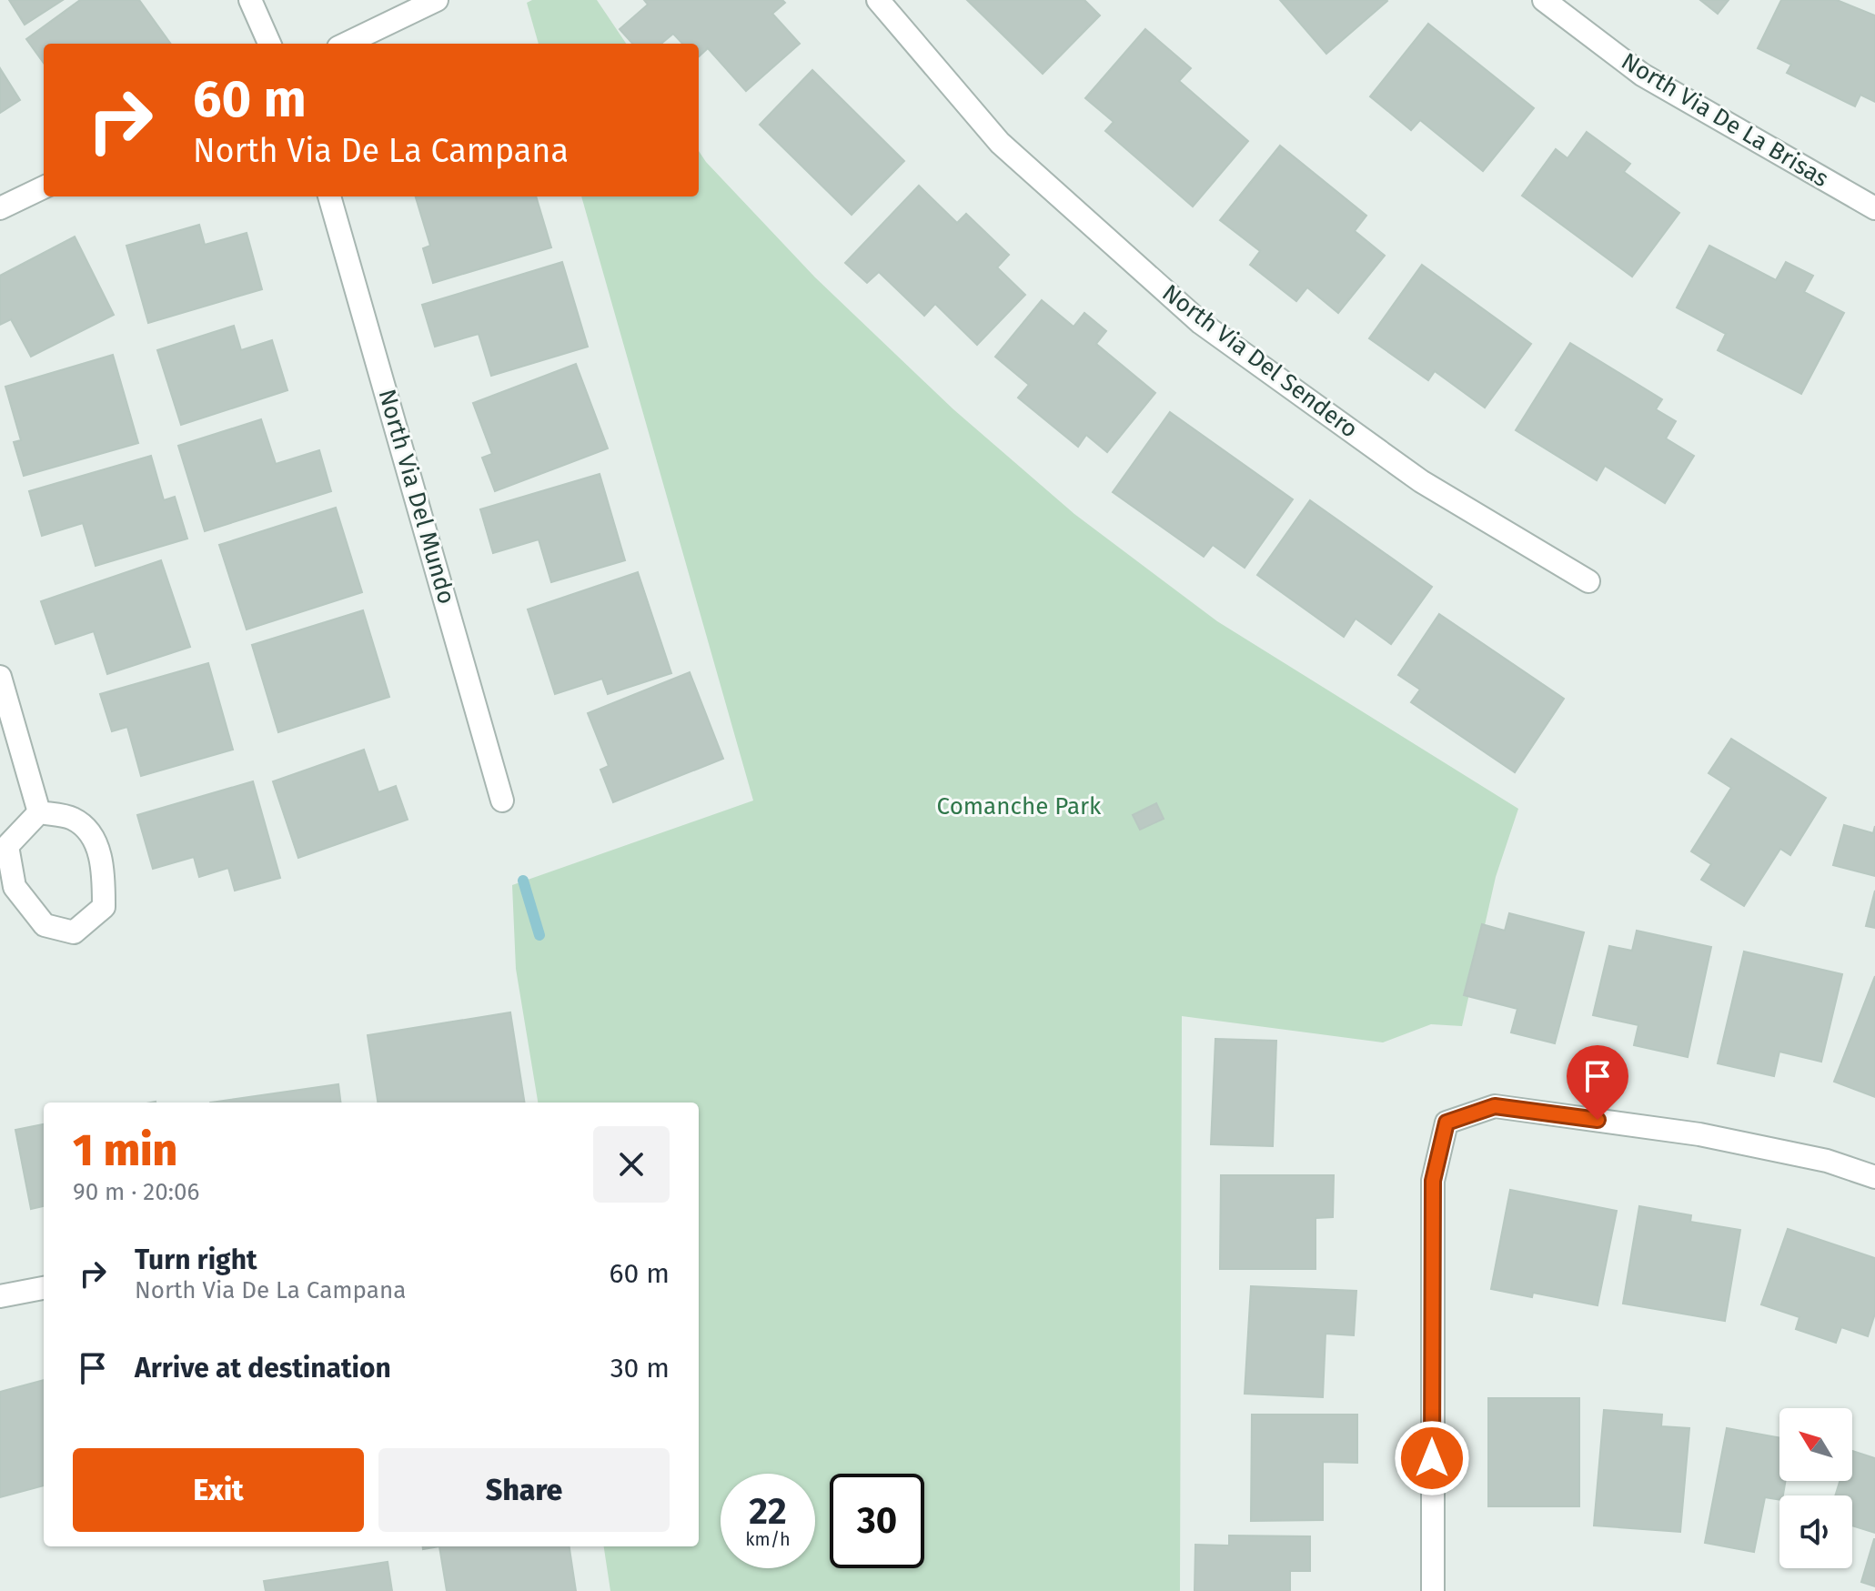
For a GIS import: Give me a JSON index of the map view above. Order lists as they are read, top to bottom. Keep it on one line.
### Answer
{"streets":{"street":["North Via De La Brisas","North Via Del Sendero","North Via Del Mundo"]},"parks":["Comanche Park"],"north":"top left","page":{"turn":["60 m","North Via De La Campana"],"heading":["1 min","90 m · 20:06"],"list":[{"name":"Turn right","note":"North Via De La Campana","value":"60 m"},{"name":"Arrive at destination","value":"30 m"}],"buttons":["Exit","Share"],"speed":"22 km/h","limit":"30"}}
